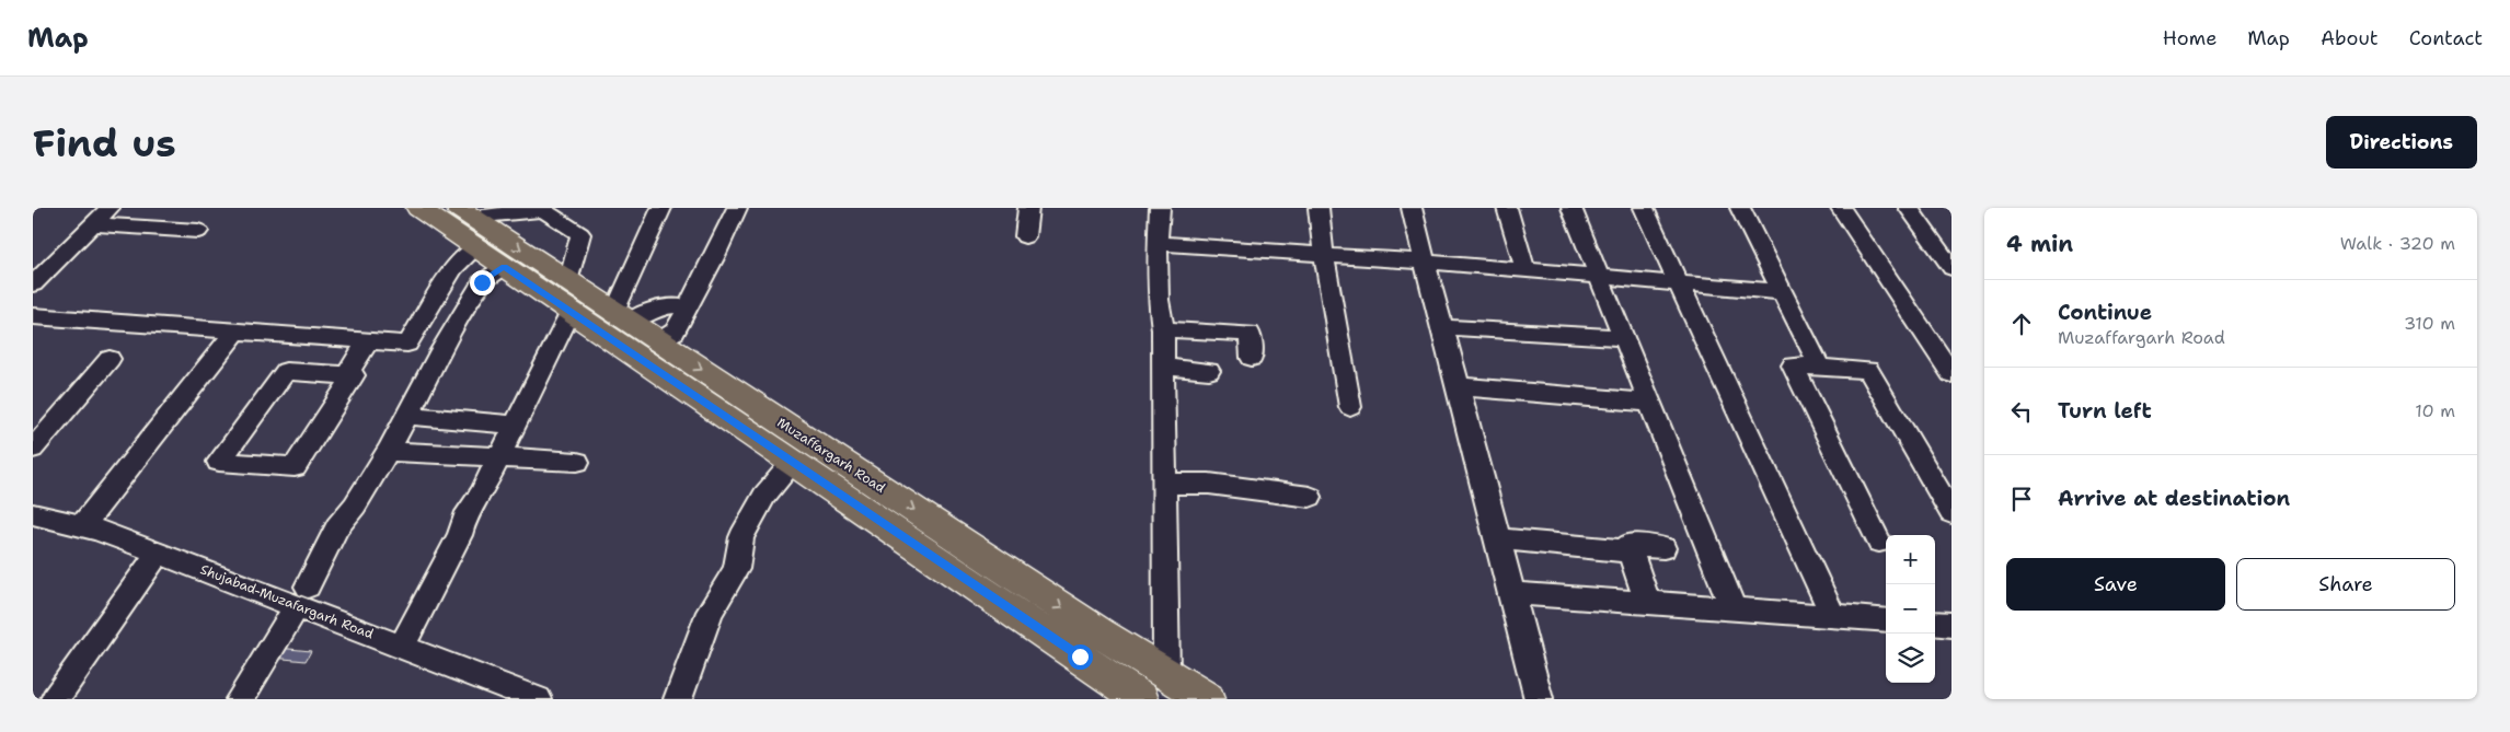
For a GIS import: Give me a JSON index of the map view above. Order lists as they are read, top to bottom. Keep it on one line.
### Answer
{"streets":{"main road":["Muzaffargarh Road"],"street":["Shujabad-Muzafargarh Road"]},"page":{"header":"Map","nav":["Home","Map","About","Contact"],"buttons":["Directions",["Save","Share"]],"title":"Find us","heading":["4 min","Walk · 320 m"],"list":[["Continue","Muzaffargarh Road","310 m"],["Turn left","10 m"],"Arrive at destination"],"map_buttons":["+","−"]}}
